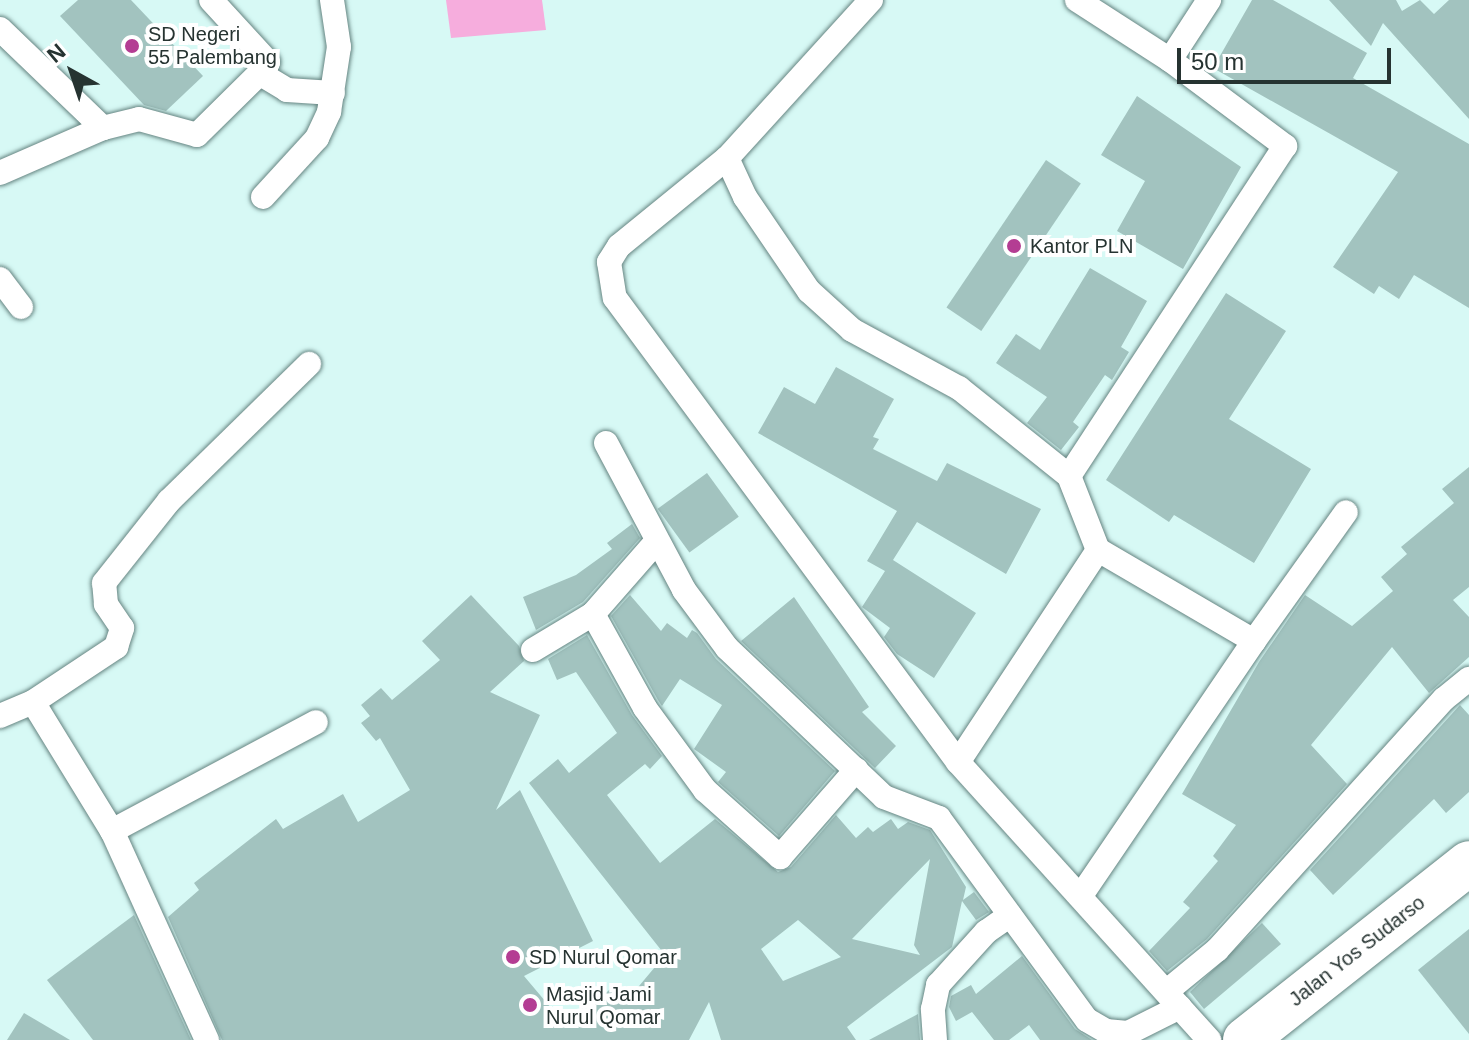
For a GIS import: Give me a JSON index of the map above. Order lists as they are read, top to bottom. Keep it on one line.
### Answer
{"streets":{"highway":["Jalan Yos Sudarso"]},"places":["SD Negeri 55 Palembang","Kantor PLN","SD Nurul Qomar","Masjid Jami Nurul Qomar"],"scale_bar":"50 m","north":"top left"}
